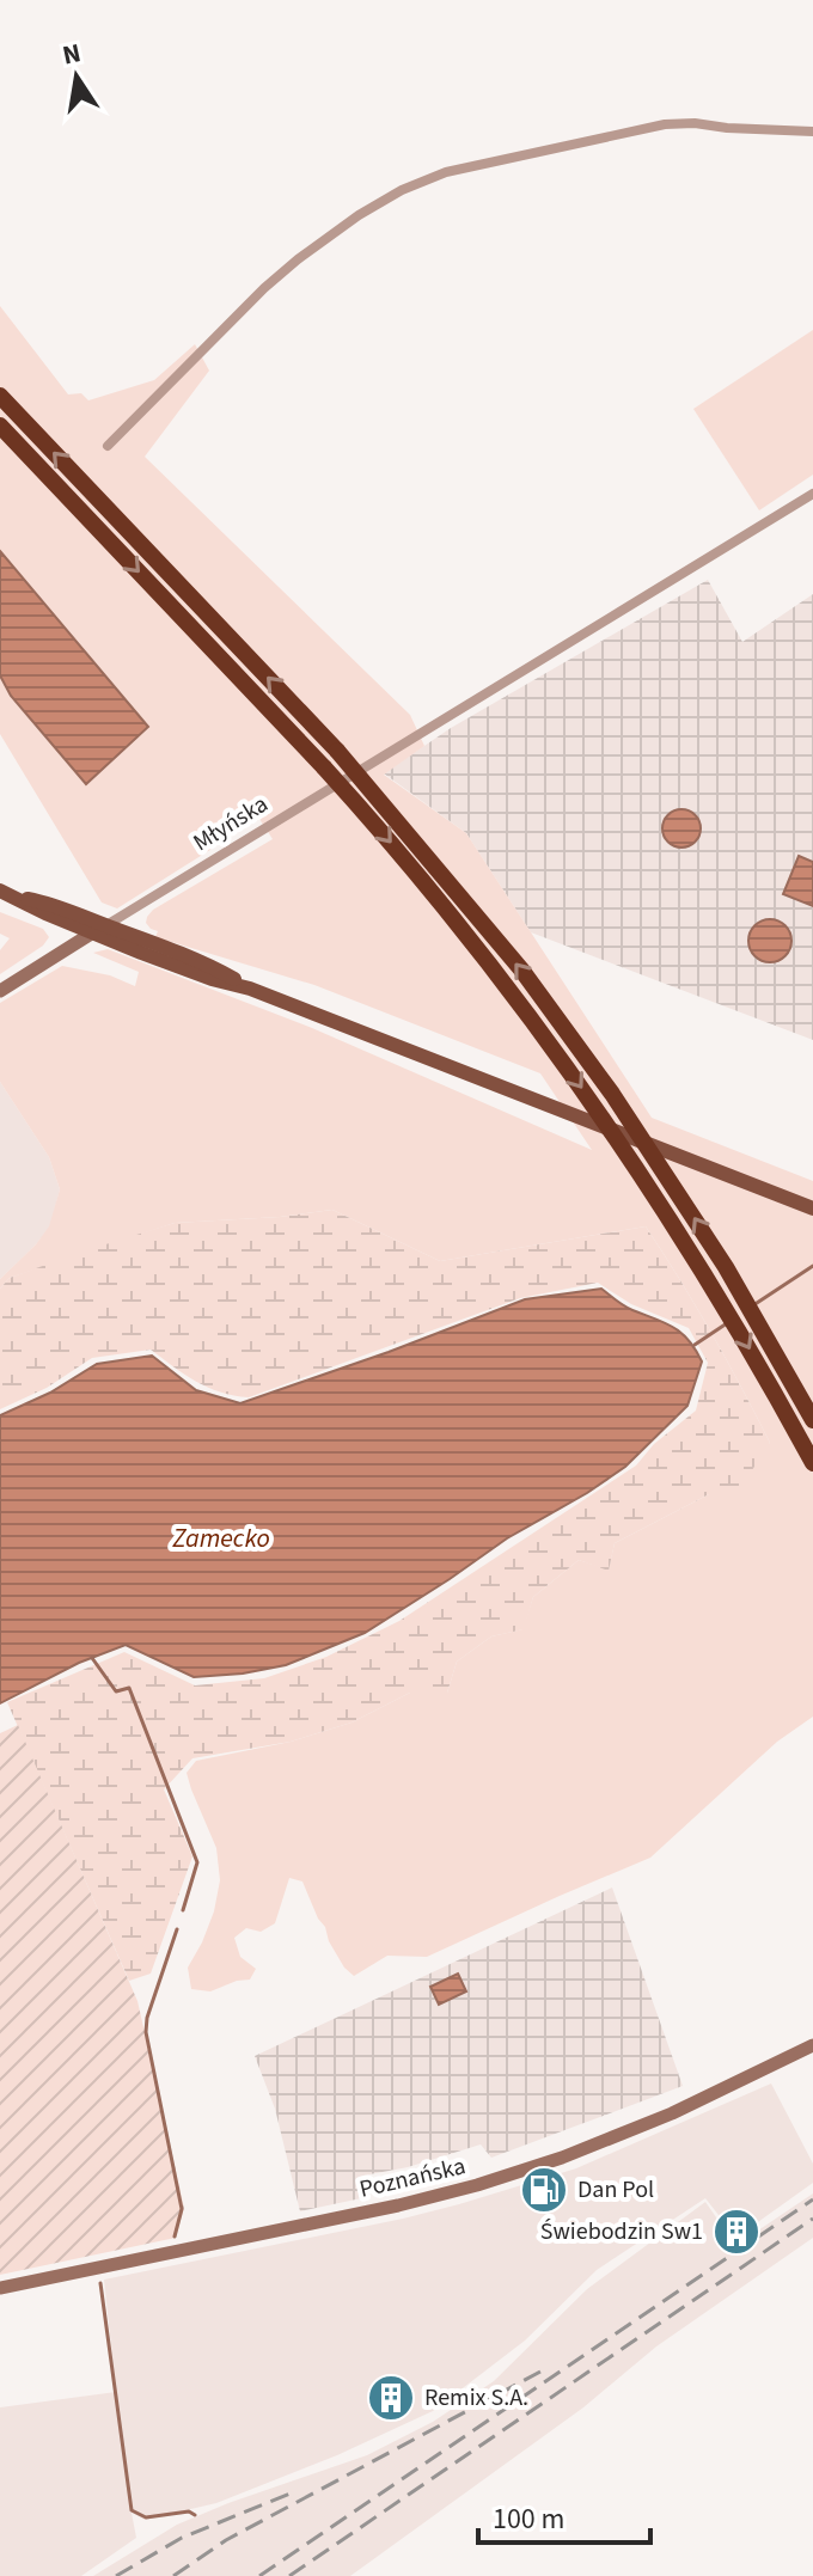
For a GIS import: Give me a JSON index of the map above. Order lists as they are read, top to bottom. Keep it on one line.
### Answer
{"streets":{"street":["Młyńska","Poznańska"]},"water":["Zamecko"],"places":{"fuel station":["Dan Pol"],"building":["Świebodzin Sw1","Remix S.A."]},"scale_bar":"100 m","north":"top"}
